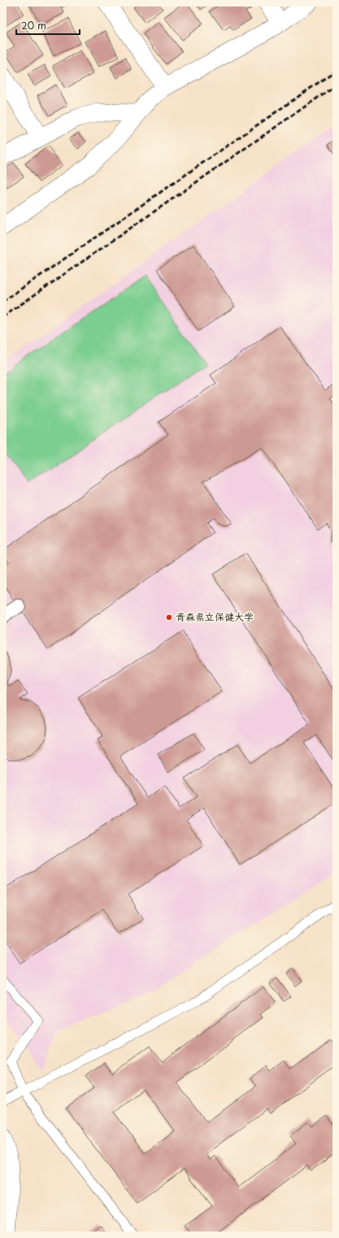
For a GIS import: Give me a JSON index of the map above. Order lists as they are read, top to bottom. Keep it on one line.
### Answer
{"places":["青森県立保健大学"],"scale_bar":"20 m"}
